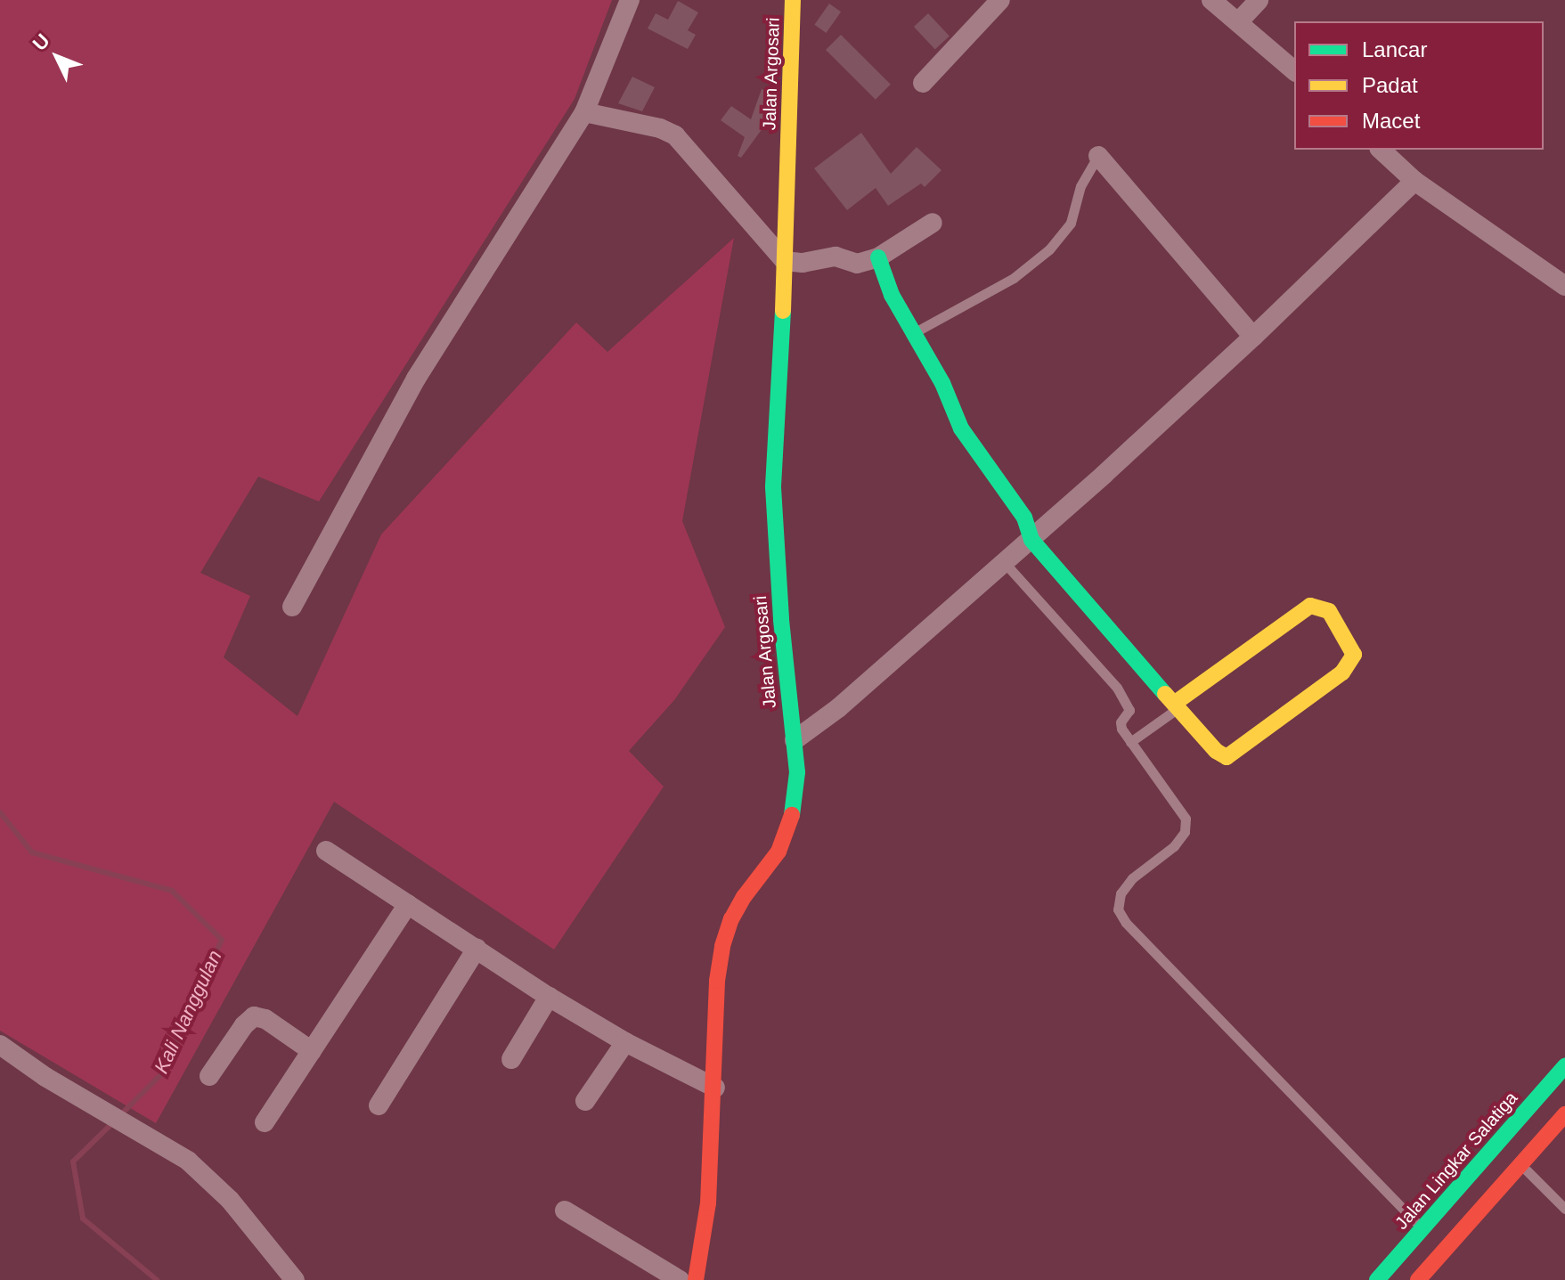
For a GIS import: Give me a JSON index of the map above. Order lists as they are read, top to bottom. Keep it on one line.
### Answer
{"streets":{"main road":["Jalan Argosari","Jalan Lingkar Salatiga"]},"water":["Kali Nanggulan"],"legend":["Lancar","Padat","Macet"],"north":"top left"}
